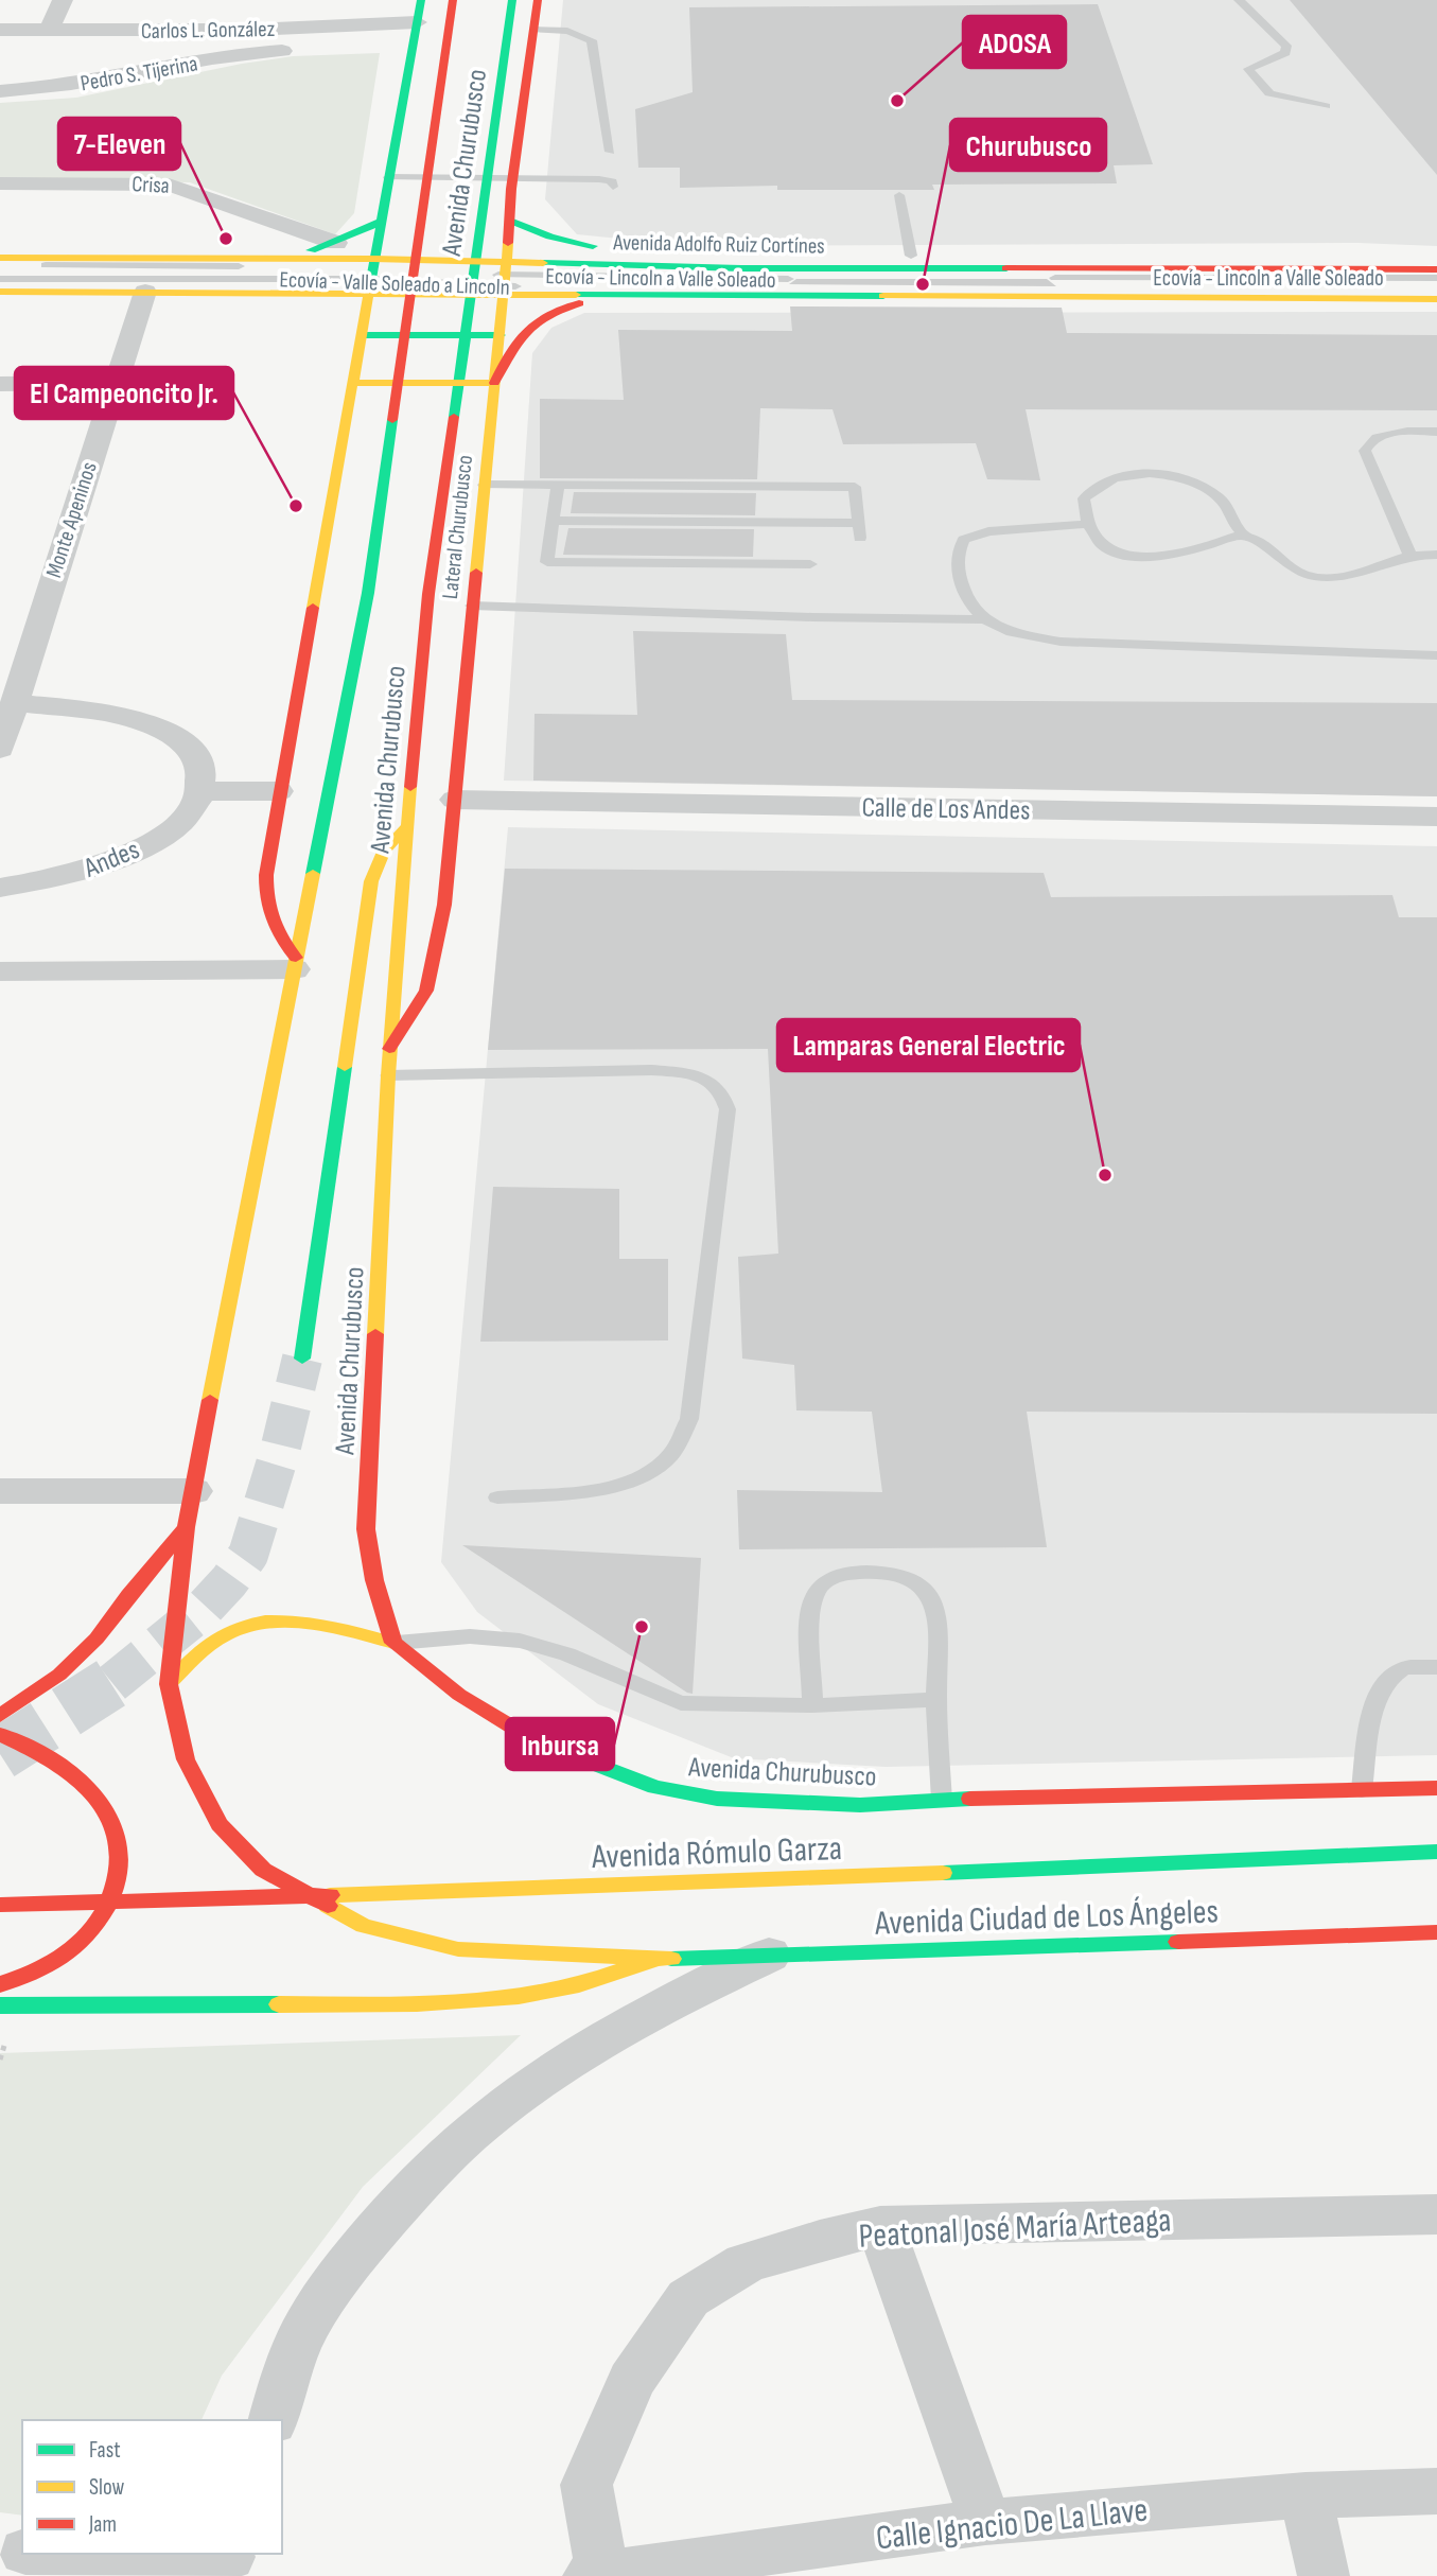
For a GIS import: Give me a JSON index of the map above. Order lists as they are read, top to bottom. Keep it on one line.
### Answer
{"streets":{"main road":["Avenida Churubusco","Avenida Adolfo Ruiz Cortínes","Lateral Churubusco","Avenida Rómulo Garza","Avenida Ciudad de Los Ángeles"],"street":["Carlos L. González","Pedro S. Tijerina","Crisa","Monte Apeninos","Calle de Los Andes","Andes","Peatonal José María Arteaga","Calle Ignacio De La Llave"],"lane":["Ecovía - Lincoln a Valle Soleado","Ecovía - Valle Soleado a Lincoln"]},"crossings":[["Avenida Churubusco","Lateral Churubusco"],["Avenida Churubusco","Avenida Ciudad de Los Ángeles"],["Avenida Adolfo Ruiz Cortínes","Ecovía - Valle Soleado a Lincoln"],["Avenida Adolfo Ruiz Cortínes","Monte Apeninos"],["Avenida Adolfo Ruiz Cortínes","Lateral Churubusco"],["Ecovía - Valle Soleado a Lincoln","Lateral Churubusco"],["Lateral Churubusco","Calle de Los Andes"],["Peatonal José María Arteaga","Calle Ignacio De La Llave"]],"places":["ADOSA","7-Eleven","Churubusco","El Campeoncito Jr.","Lamparas General Electric","Inbursa"],"legend":["Fast","Slow","Jam"]}
